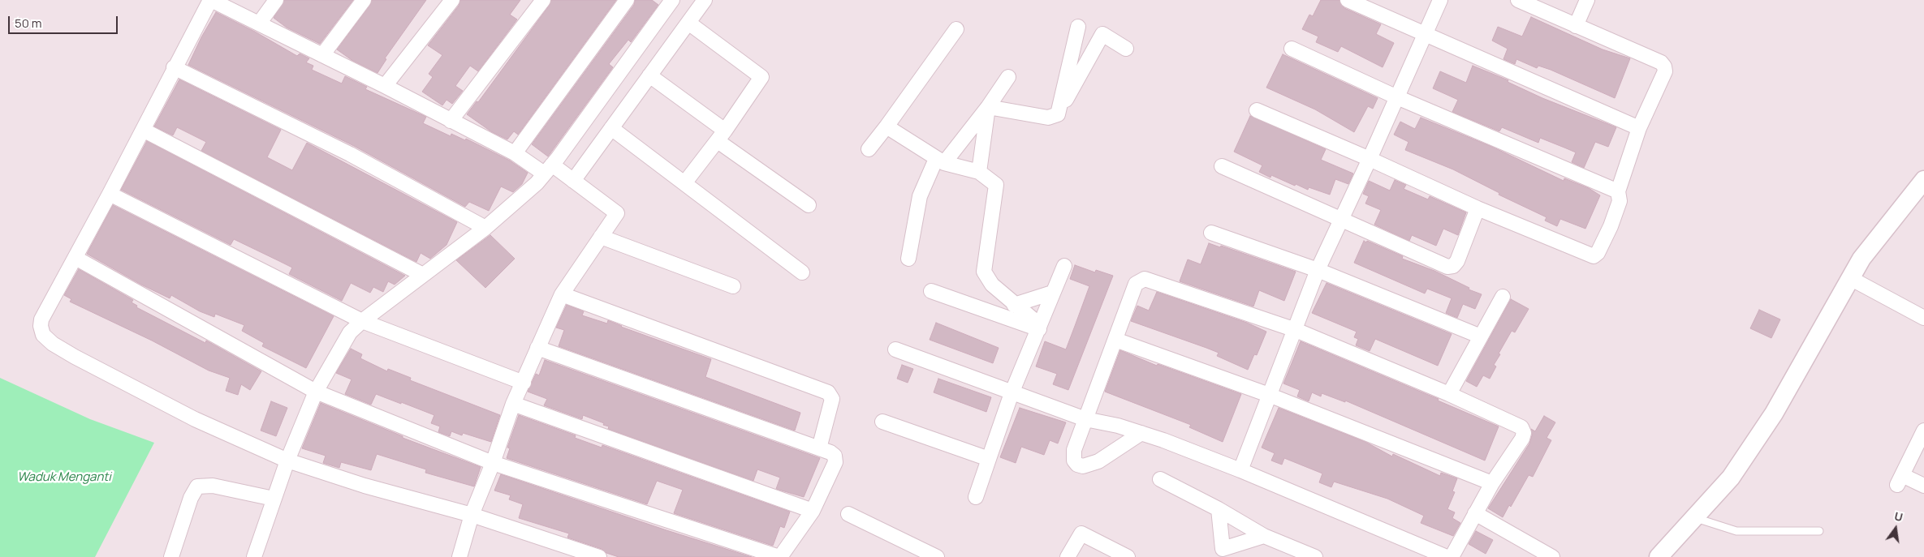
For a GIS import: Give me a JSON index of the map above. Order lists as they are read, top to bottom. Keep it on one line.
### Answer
{"water":["Waduk Menganti"],"scale_bar":"50 m","north":"top"}
